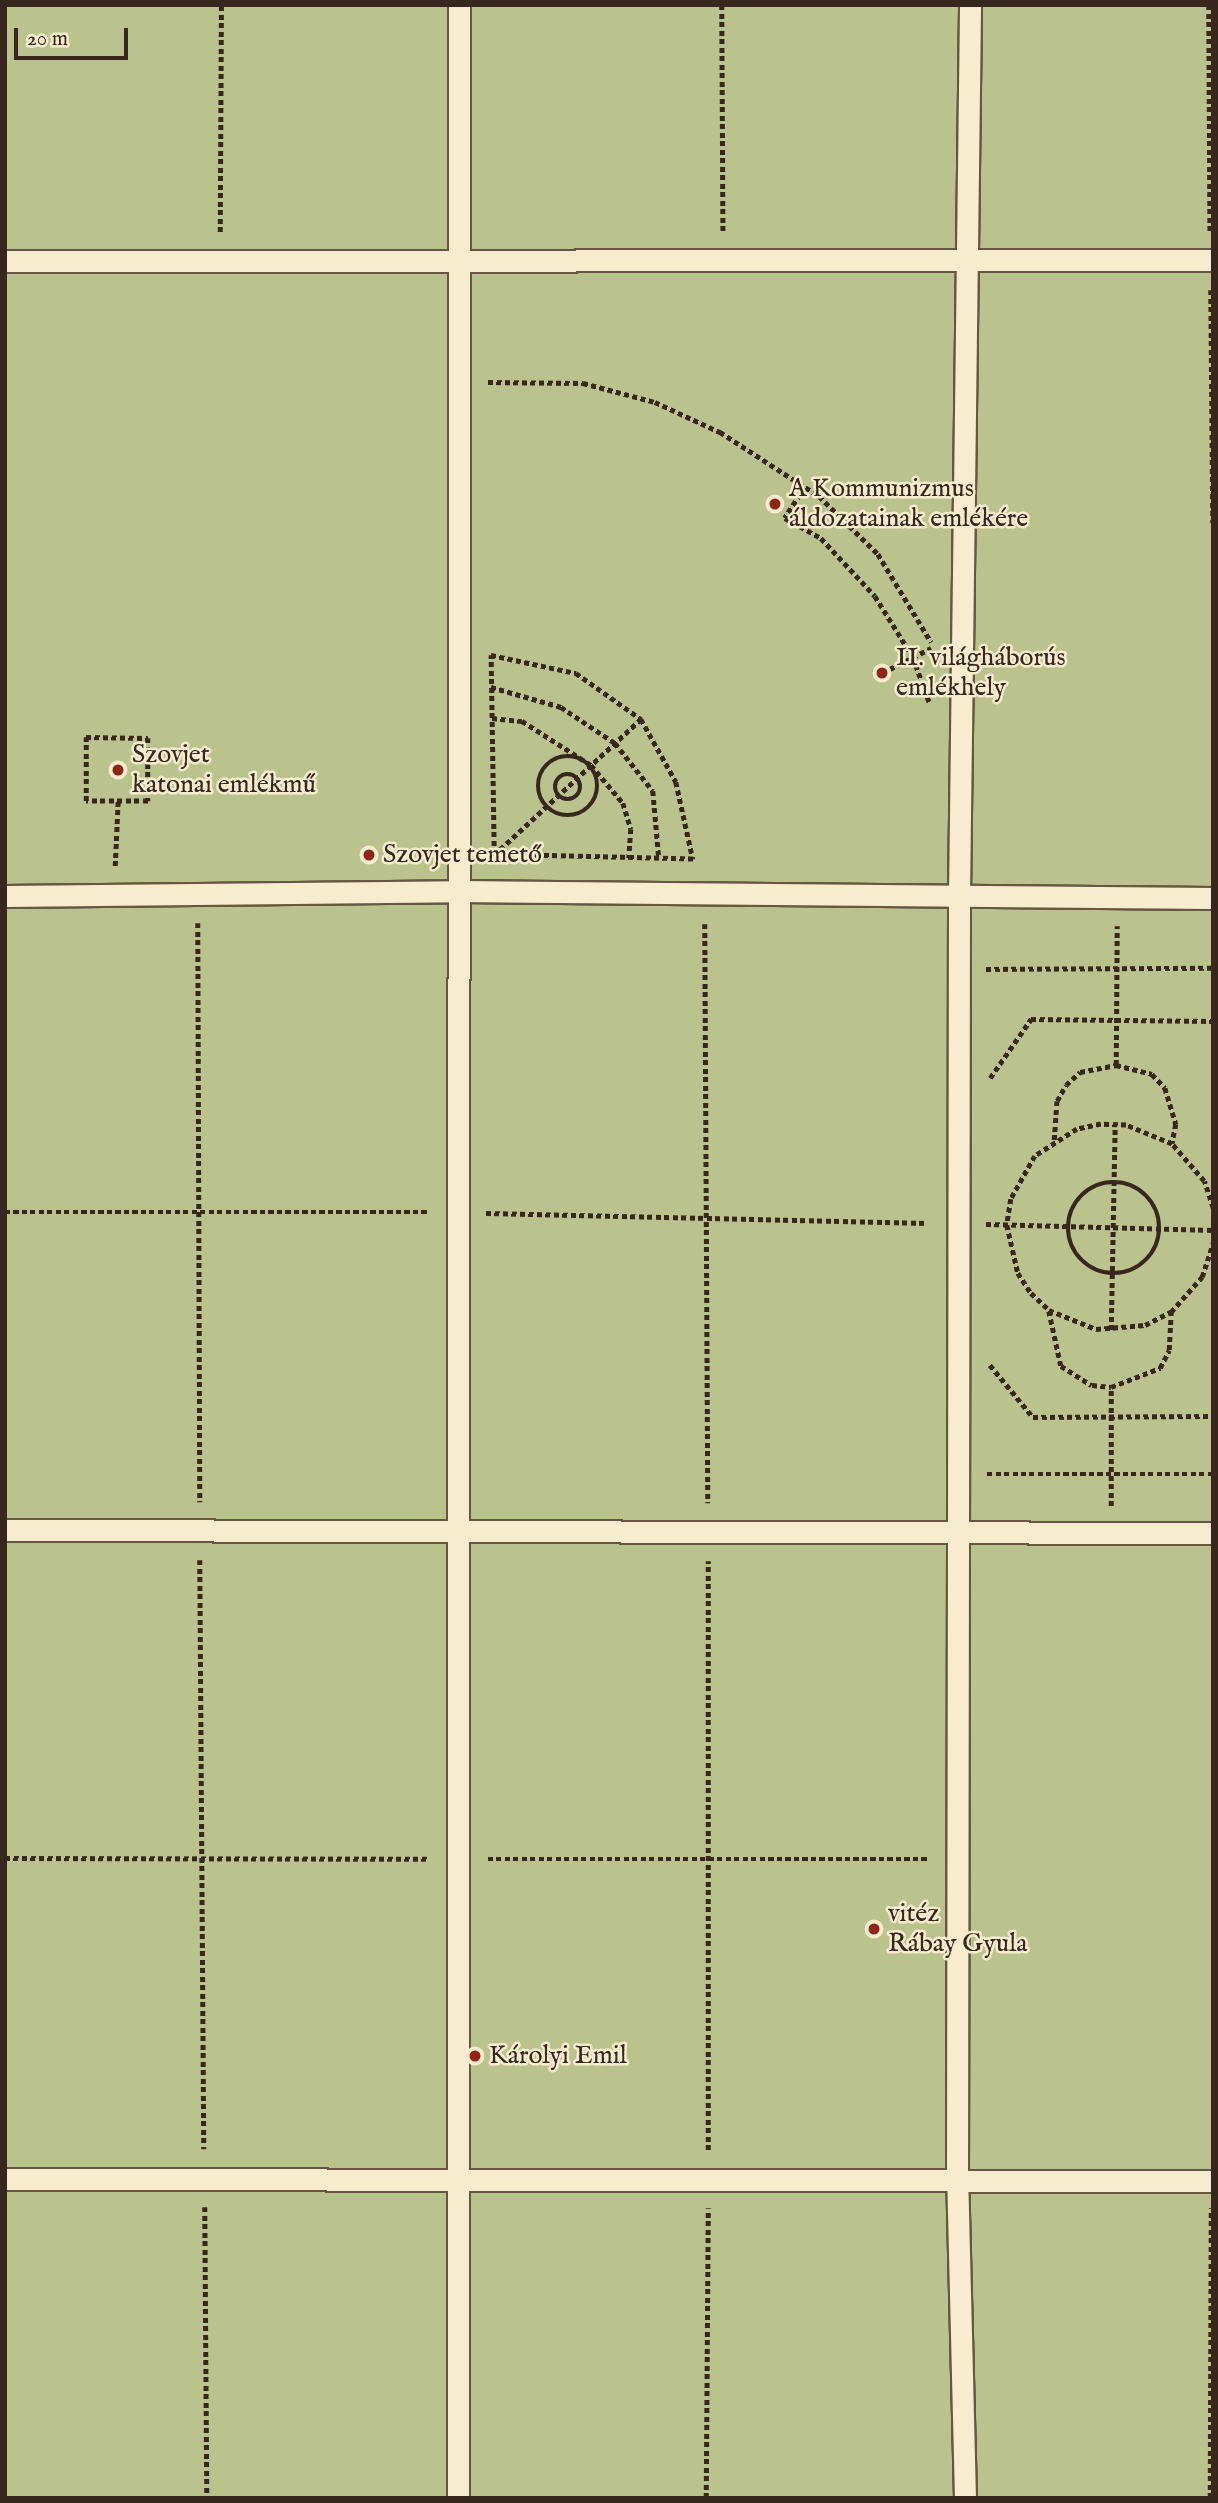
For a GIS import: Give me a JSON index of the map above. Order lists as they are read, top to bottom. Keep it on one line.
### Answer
{"places":["A Kommunizmus áldozatainak emlékére","II. világháborús emlékhely","Szovjet katonai emlékmű","Szovjet temető","vitéz Rábay Gyula","Károlyi Emil"],"scale_bar":"20 m"}
